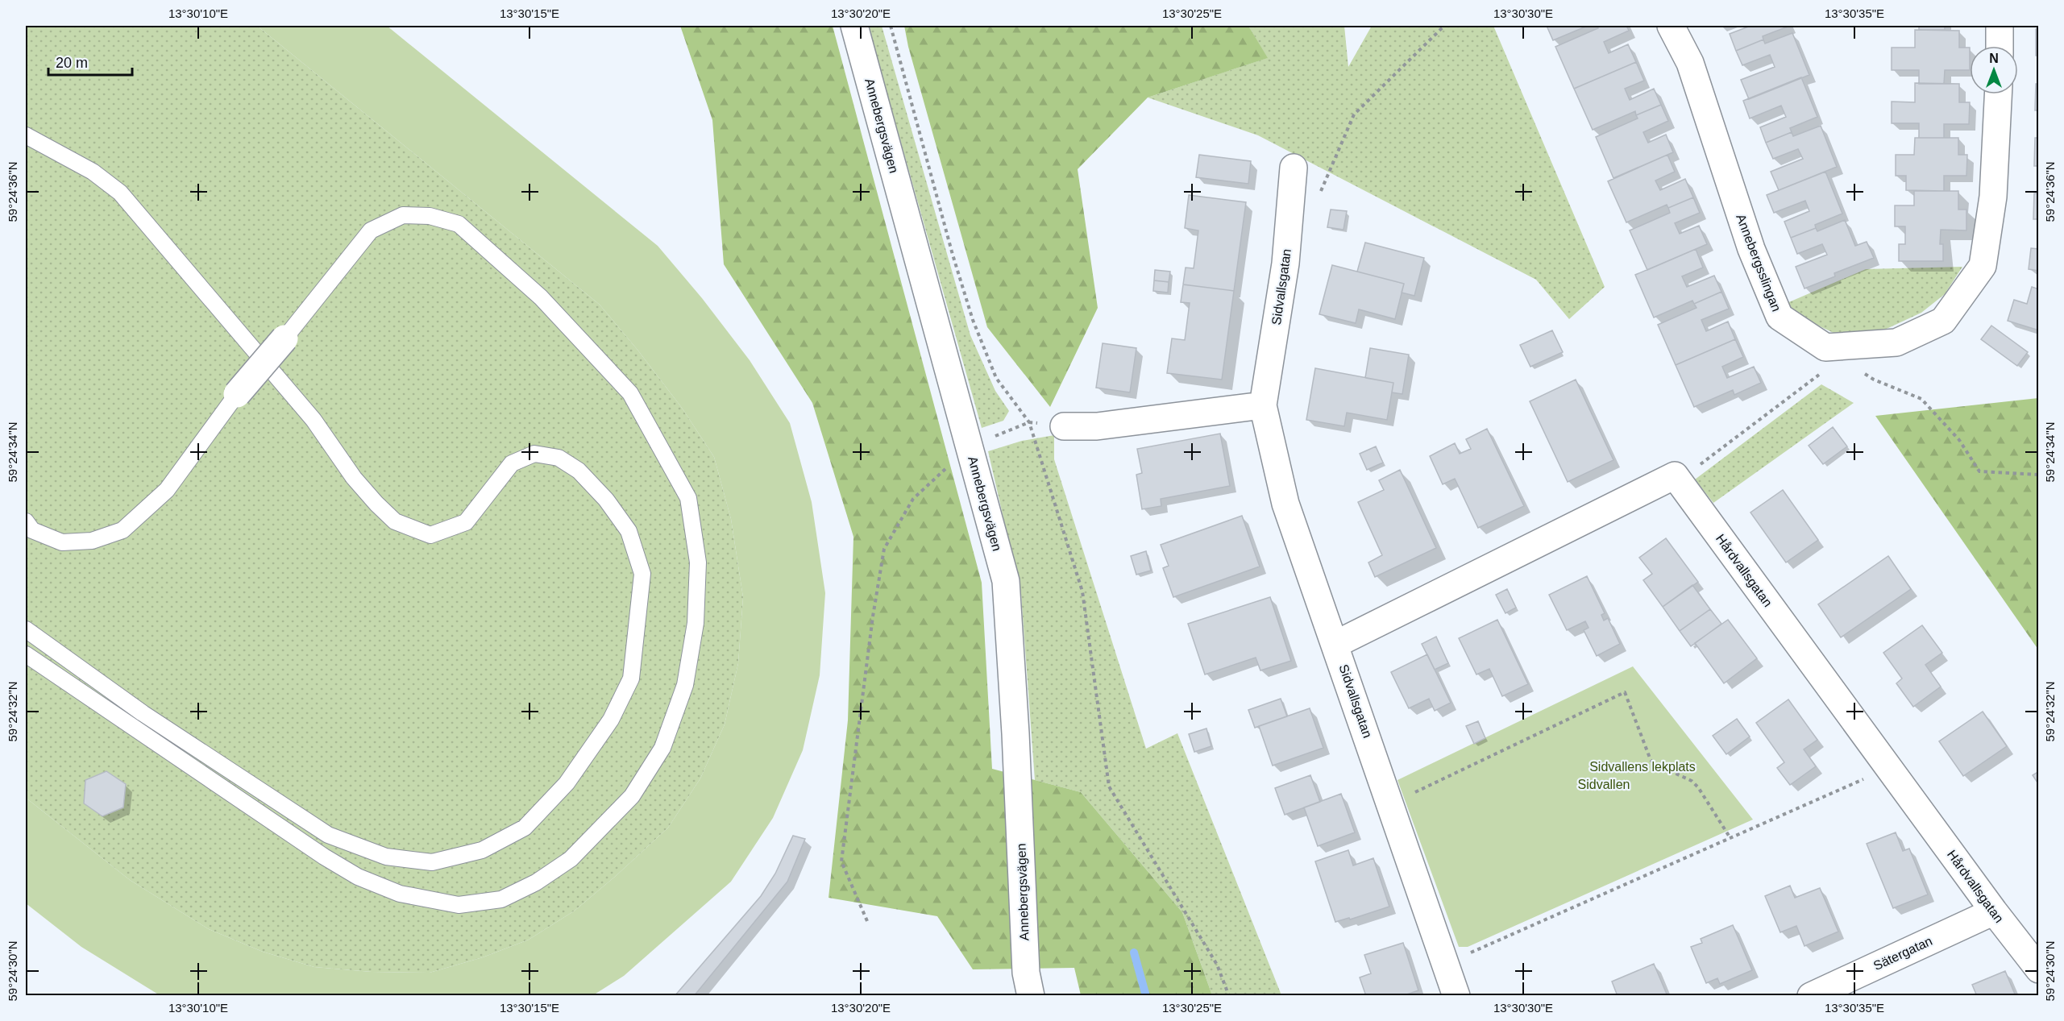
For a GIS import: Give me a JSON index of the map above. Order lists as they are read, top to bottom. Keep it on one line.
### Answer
{"streets":{"street":["Annebergsvägen","Annebergsslingan","Sidvallsgatan","Hårdvallsgatan","Sätergatan"]},"crossings":[["Hårdvallsgatan","Sätergatan"]],"parks":["Sidvallens lekplats","Sidvallen"],"scale_bar":"20 m","north":"top","coordinates":["13°30'10\"E","13°30'15\"E","13°30'20\"E","13°30'25\"E","13°30'30\"E","13°30'35\"E","59°24'36\"N","59°24'34\"N","59°24'32\"N","59°24'30\"N"]}
